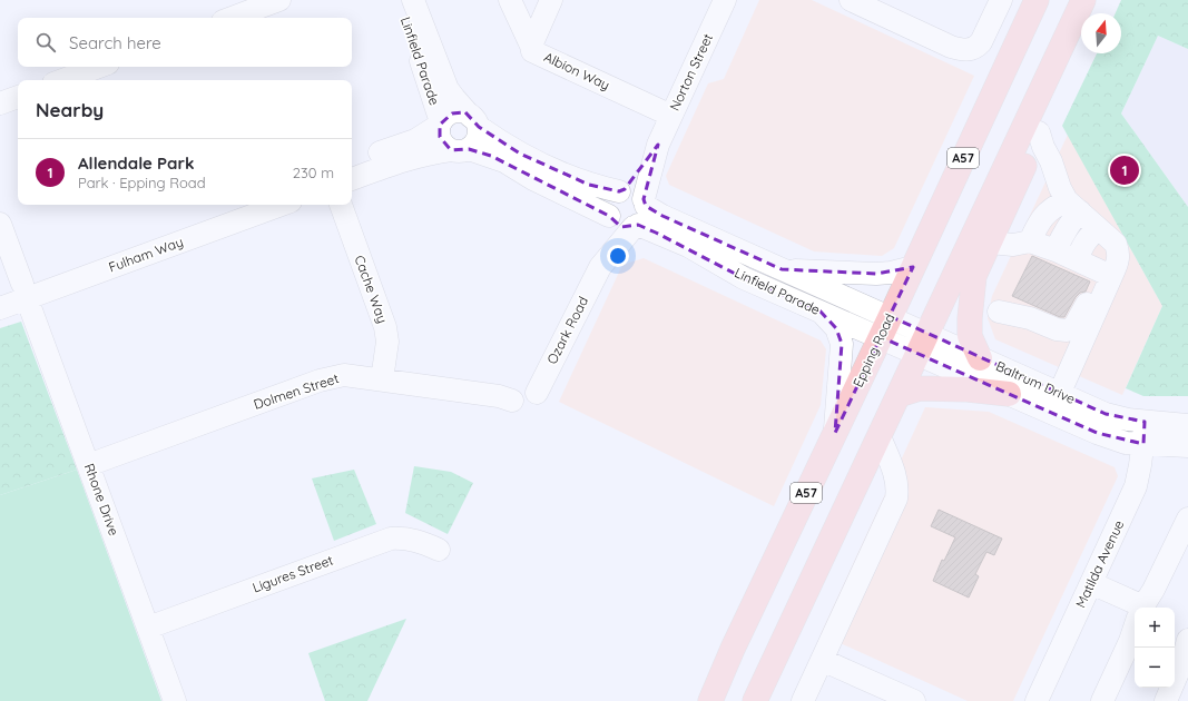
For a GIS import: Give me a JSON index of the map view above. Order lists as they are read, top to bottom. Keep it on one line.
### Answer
{"streets":{"main road":["A57","Epping Road"],"street":["Linfield Parade","Albion Way","Norton Street","Fulham Way","Cache Way","Ozark Road","Baltrum Drive","Dolmen Street","Rhone Drive","Matilda Avenue","Ligures Street"]},"crossings":[["Linfield Parade","Norton Street"],["Linfield Parade","Epping Road"],["Linfield Parade","Baltrum Drive"],["Albion Way","Norton Street"],["Fulham Way","Rhone Drive"],["Cache Way","Dolmen Street"],["Epping Road","Baltrum Drive"],["Baltrum Drive","Matilda Avenue"],["Dolmen Street","Rhone Drive"],["Rhone Drive","Ligures Street"]],"north":"top","page":{"search":"Search here","heading":"Nearby","list":[{"mark":"1","name":"Allendale Park","note":"Park · Epping Road","value":"230 m"}],"pins":"1","map_buttons":["+","−"]}}
